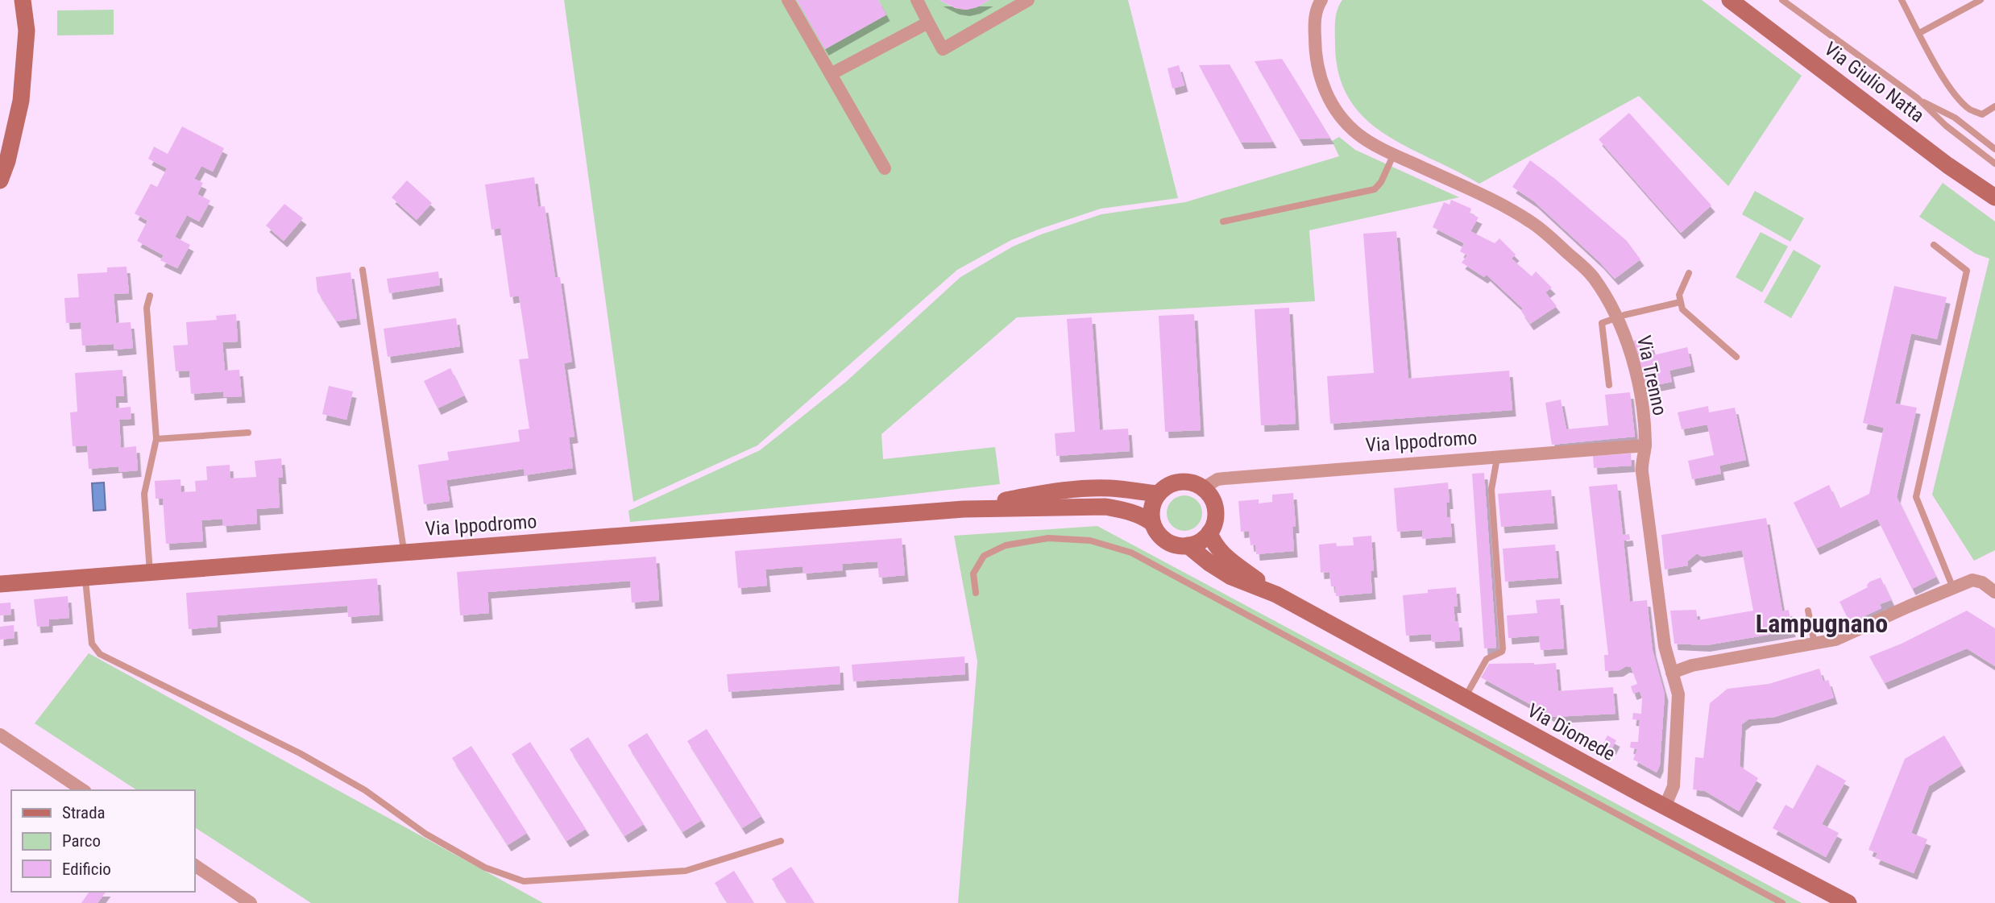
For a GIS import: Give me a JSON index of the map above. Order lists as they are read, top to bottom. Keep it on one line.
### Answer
{"streets":{"street":["Via Giulio Natta","Via Trenno","Via Ippodromo","Via Diomede"]},"crossings":[["Via Trenno","Via Ippodromo"],["Via Trenno","Via Diomede"],["Via Ippodromo","Via Diomede"]],"districts":["Lampugnano"],"legend":["Strada","Parco","Edificio"]}
